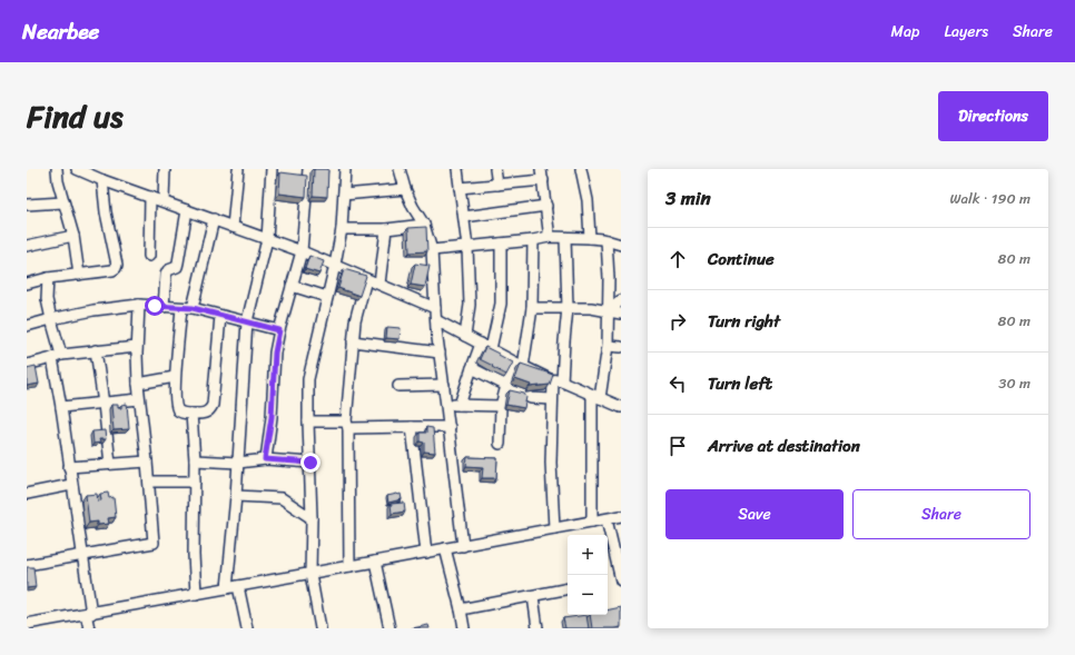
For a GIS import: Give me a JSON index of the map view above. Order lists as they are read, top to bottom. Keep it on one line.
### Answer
{"page":{"header":"Nearbee","nav":["Map","Layers","Share"],"title":"Find us","buttons":["Directions",["Save","Share"]],"heading":["3 min","Walk · 190 m"],"list":[["Continue","80 m"],["Turn right","80 m"],["Turn left","30 m"],"Arrive at destination"],"map_buttons":["+","−"]}}
